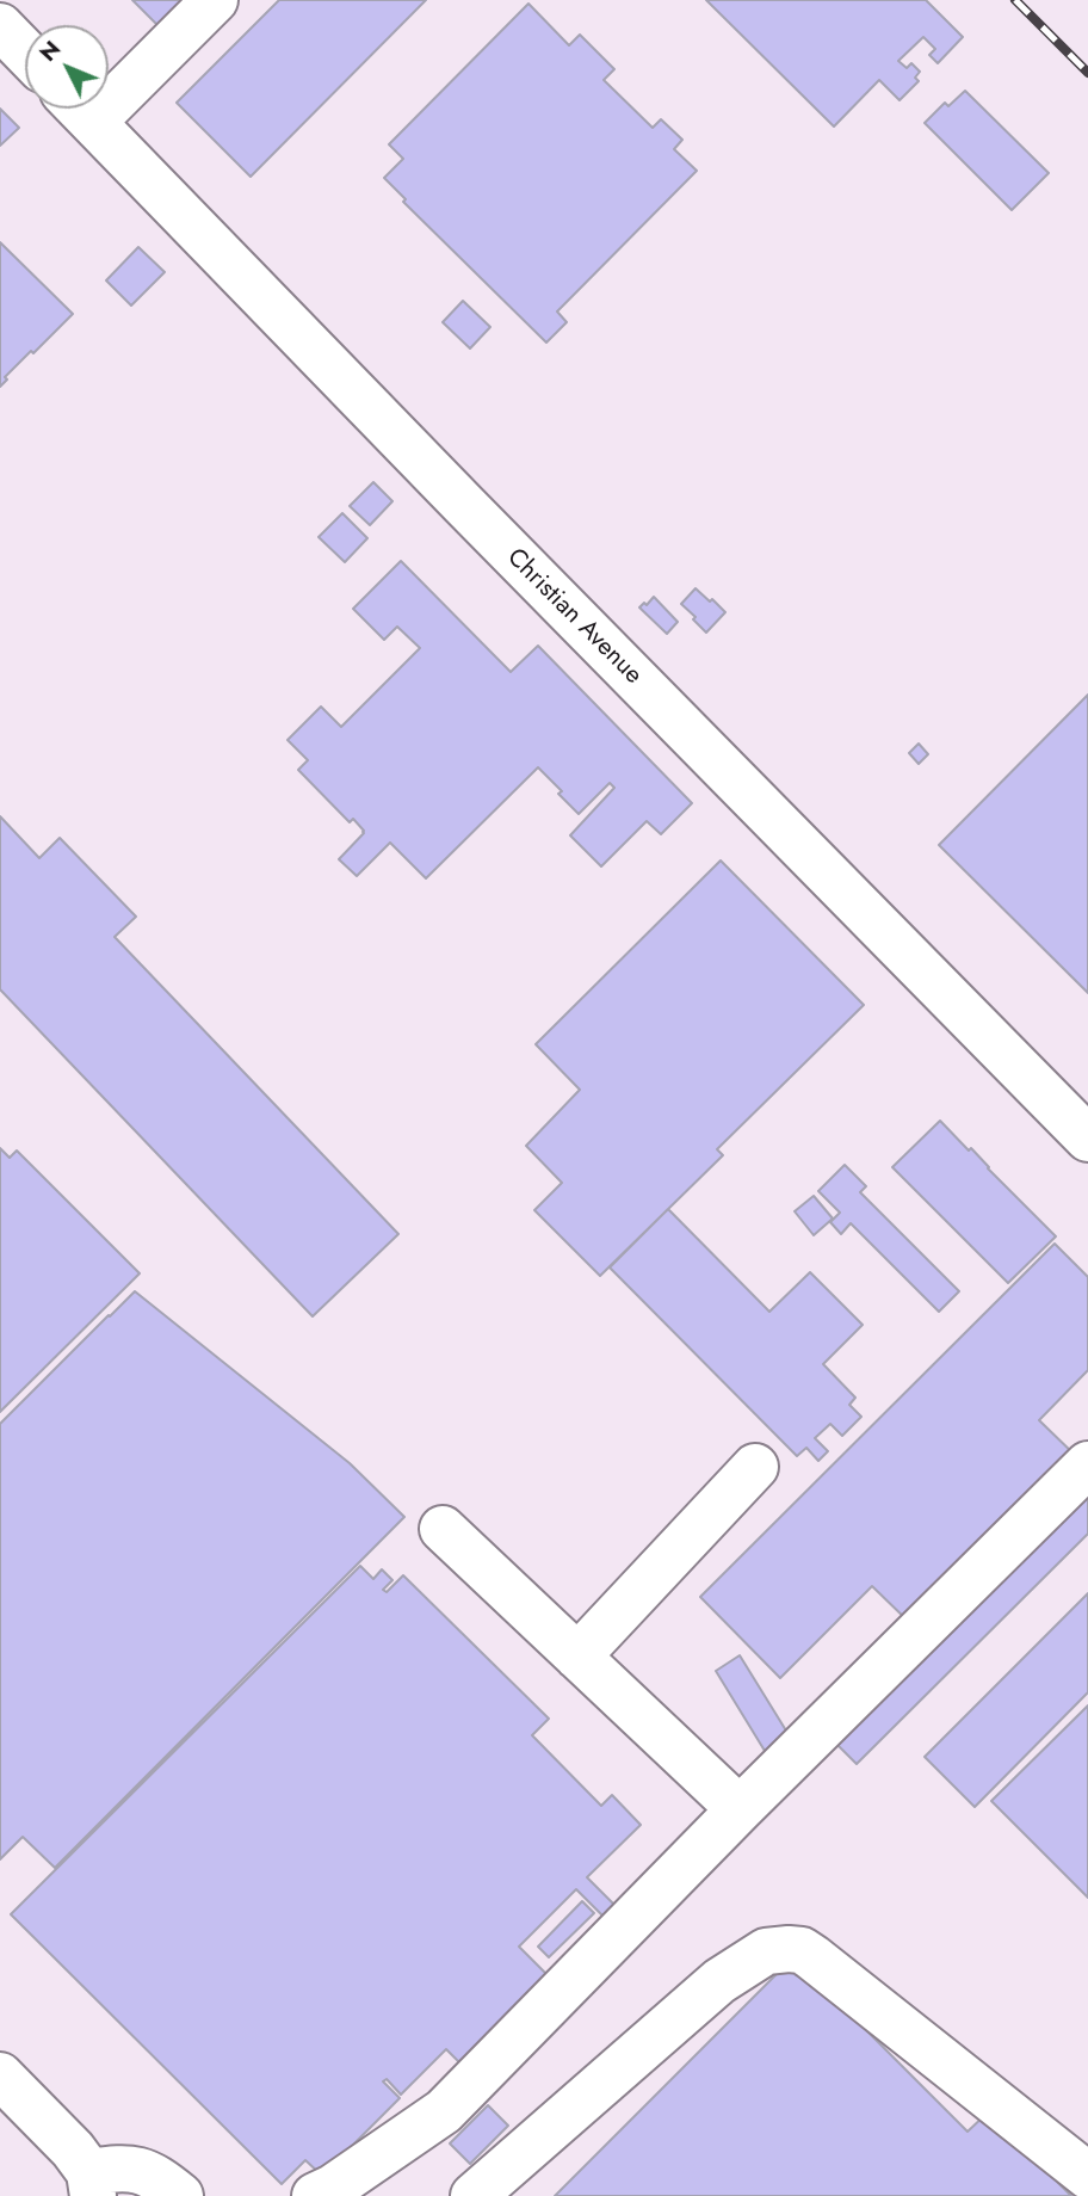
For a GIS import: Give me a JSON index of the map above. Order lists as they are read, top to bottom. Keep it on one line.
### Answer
{"streets":{"street":["Christian Avenue"]},"north":"top left"}
